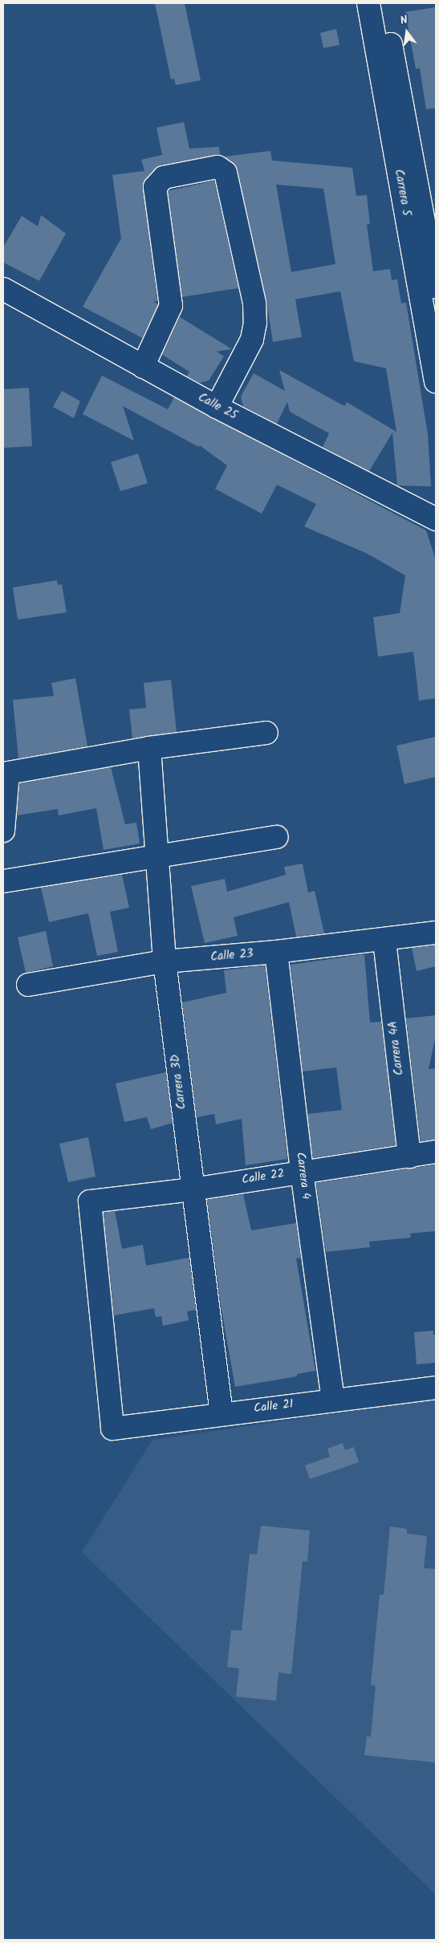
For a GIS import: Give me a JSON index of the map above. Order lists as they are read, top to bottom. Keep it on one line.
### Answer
{"streets":{"street":["Carrera 5","Calle 25","Calle 23","Carrera 4A","Carrera 3D","Carrera 4","Calle 22","Calle 21"]},"crossings":[["Calle 23","Carrera 4A"],["Calle 23","Carrera 3D"],["Calle 23","Carrera 4"],["Carrera 4A","Calle 22"],["Carrera 3D","Calle 22"],["Carrera 3D","Calle 21"],["Carrera 4","Calle 22"],["Carrera 4","Calle 21"],["Calle 22","Calle 21"]],"north":"top"}
